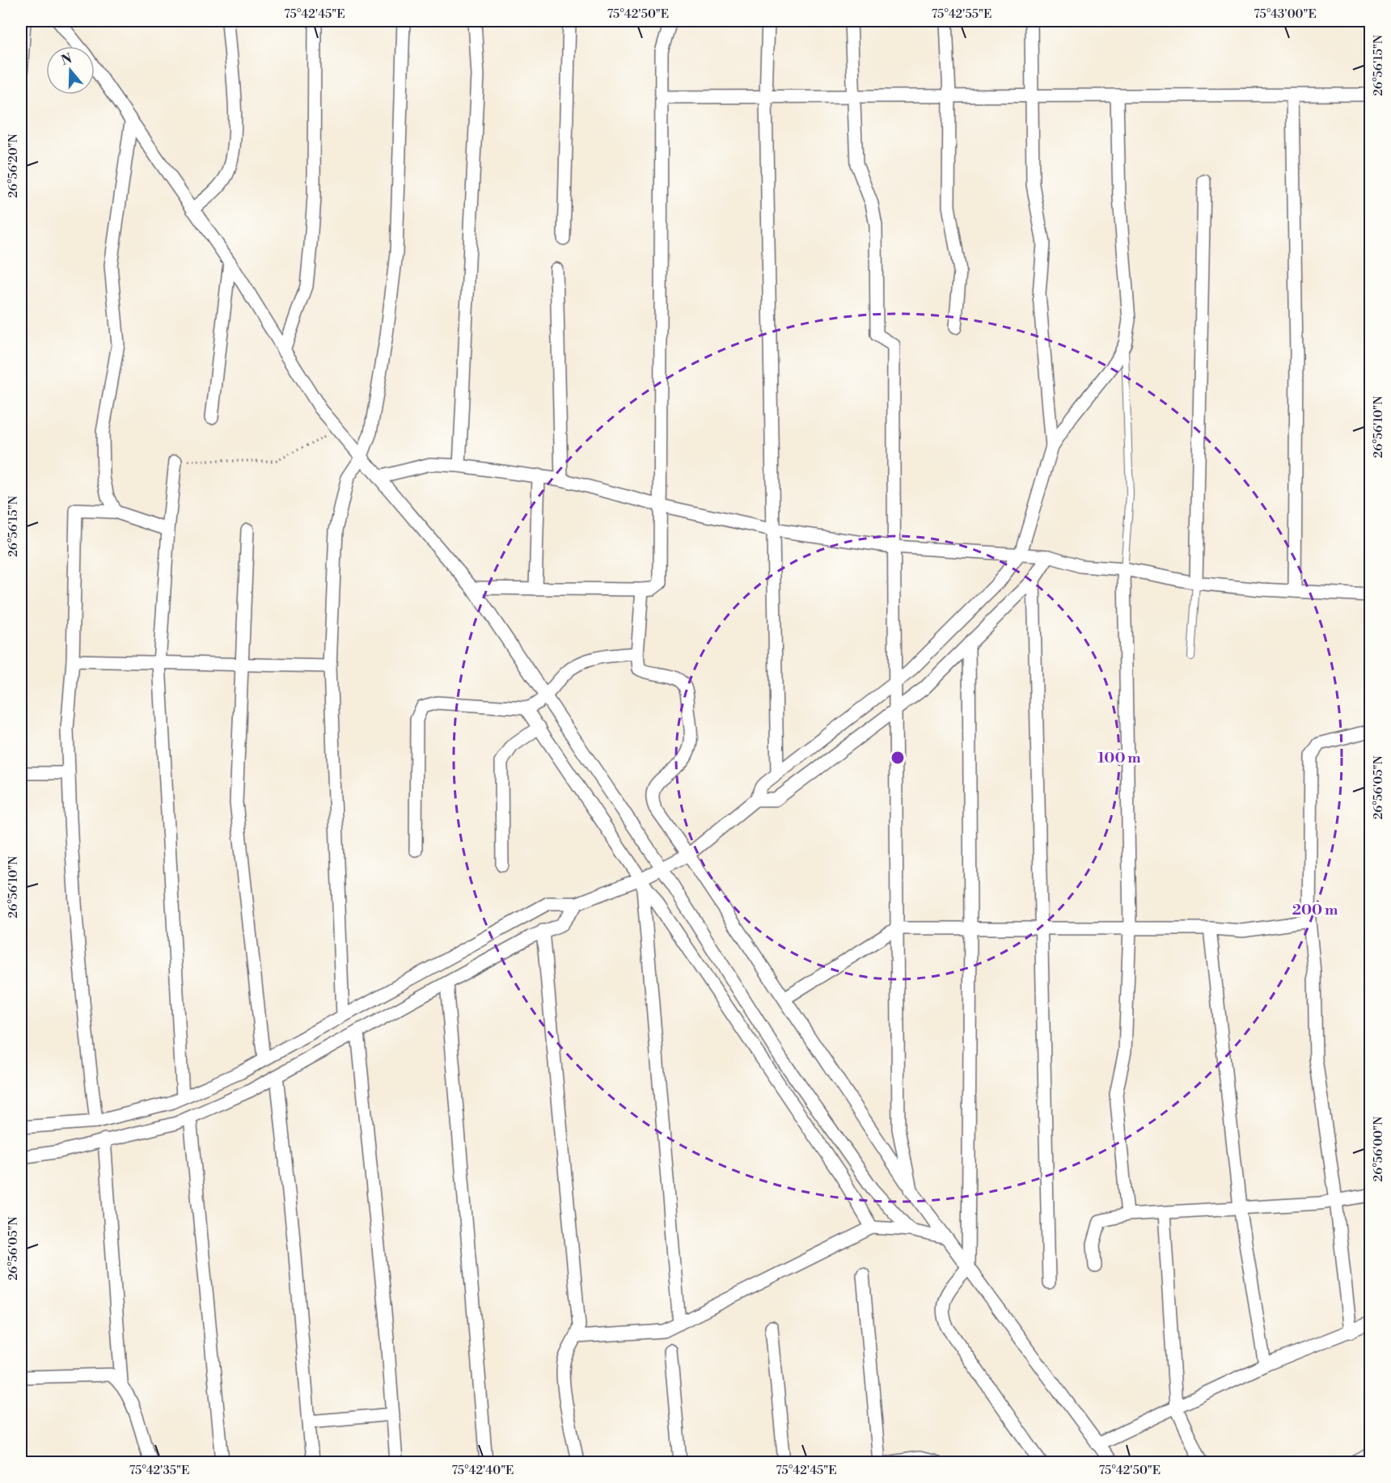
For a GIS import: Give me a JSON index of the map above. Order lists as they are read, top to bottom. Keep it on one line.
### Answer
{"north":"top","coordinates":["75°42'45\"E","75°42'50\"E","75°42'55\"E","75°43'00\"E","26°56'15\"N","26°56'20\"N","26°56'10\"N","26°56'05\"N","26°56'00\"N","75°42'35\"E","75°42'40\"E"],"rings":["100 m","200 m"]}
